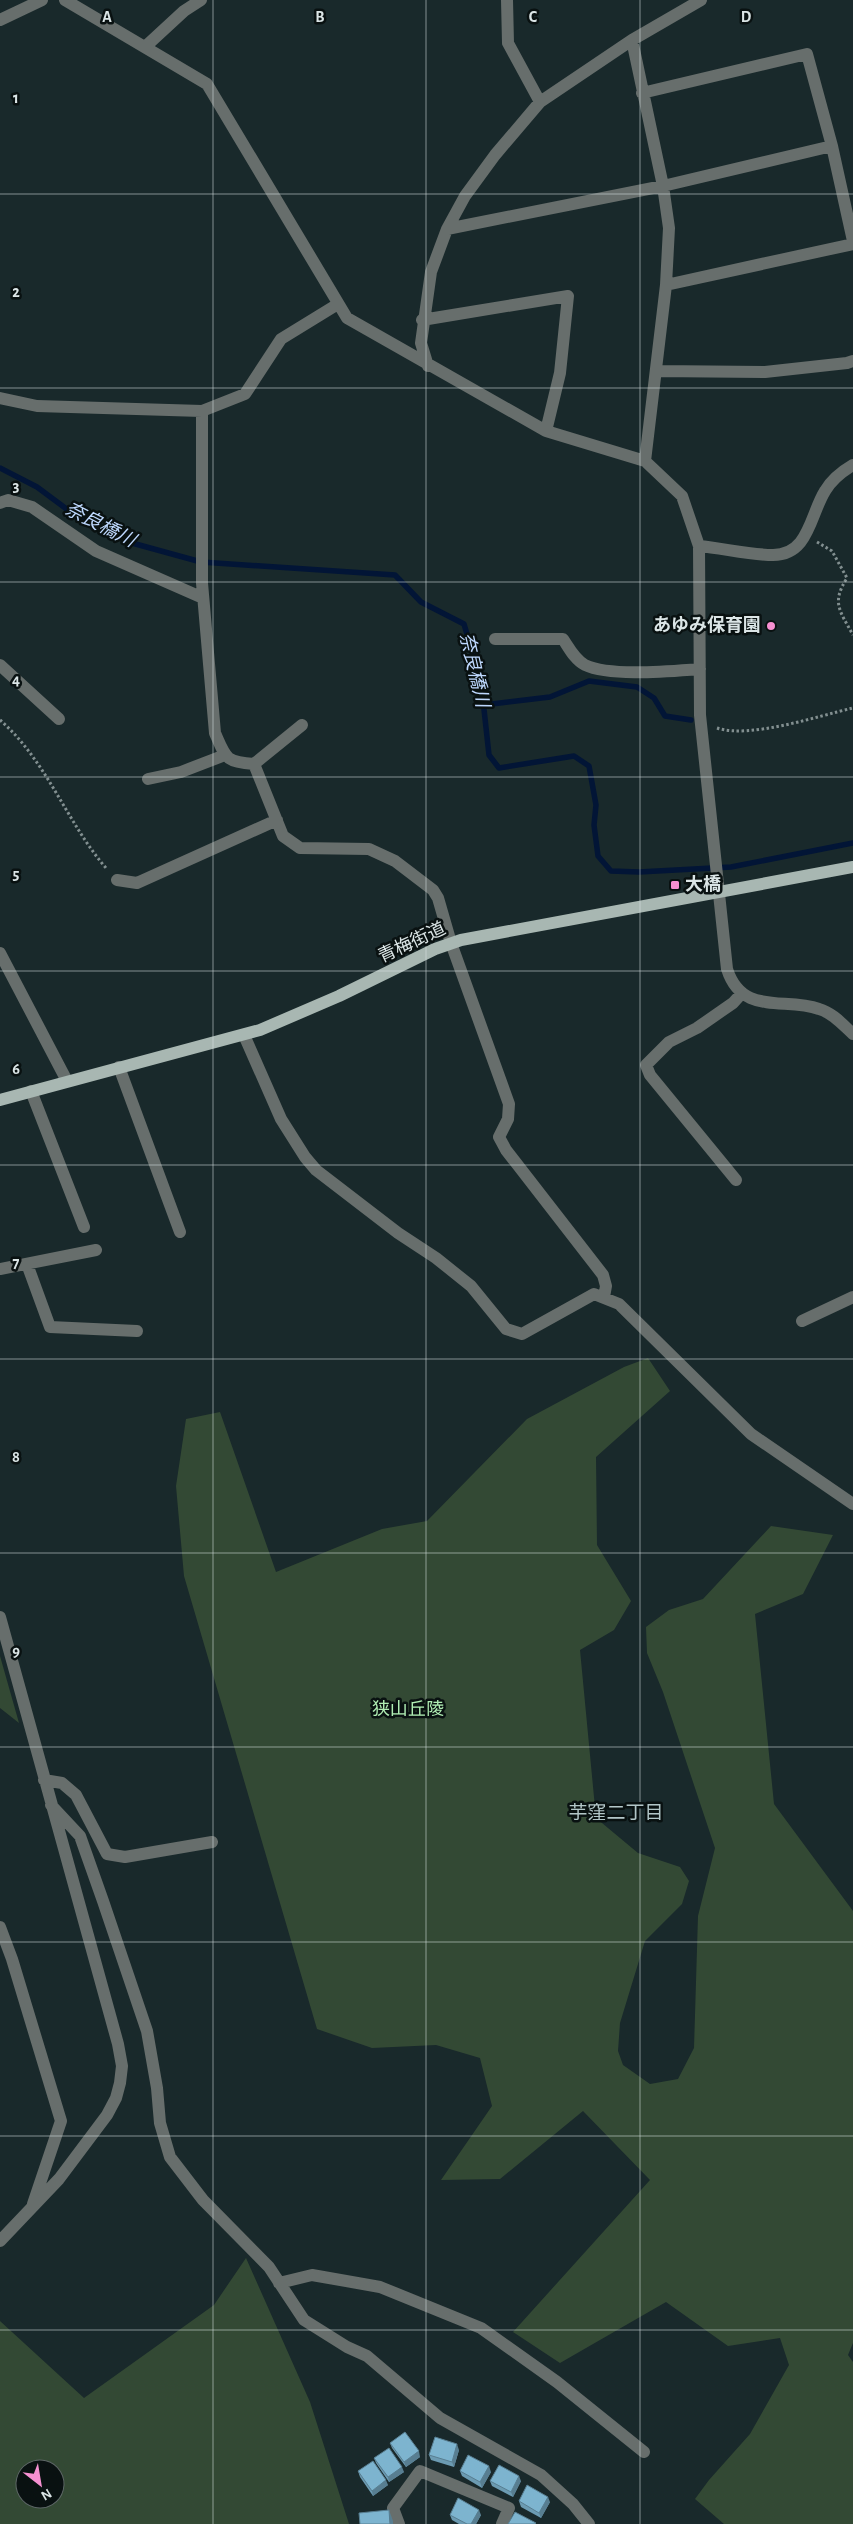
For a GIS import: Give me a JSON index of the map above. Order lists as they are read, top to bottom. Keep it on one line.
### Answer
{"streets":{"main road":["青梅街道"]},"districts":["芋窪二丁目"],"water":["奈良橋川"],"parks":["狭山丘陵"],"places":{"other":["あゆみ保育園"],"transit":["大橋"]},"north":"bottom right","grid":{"columns":["A","B","C","D"],"rows":["1","2","3","4","5","6","7","8","9"]}}
